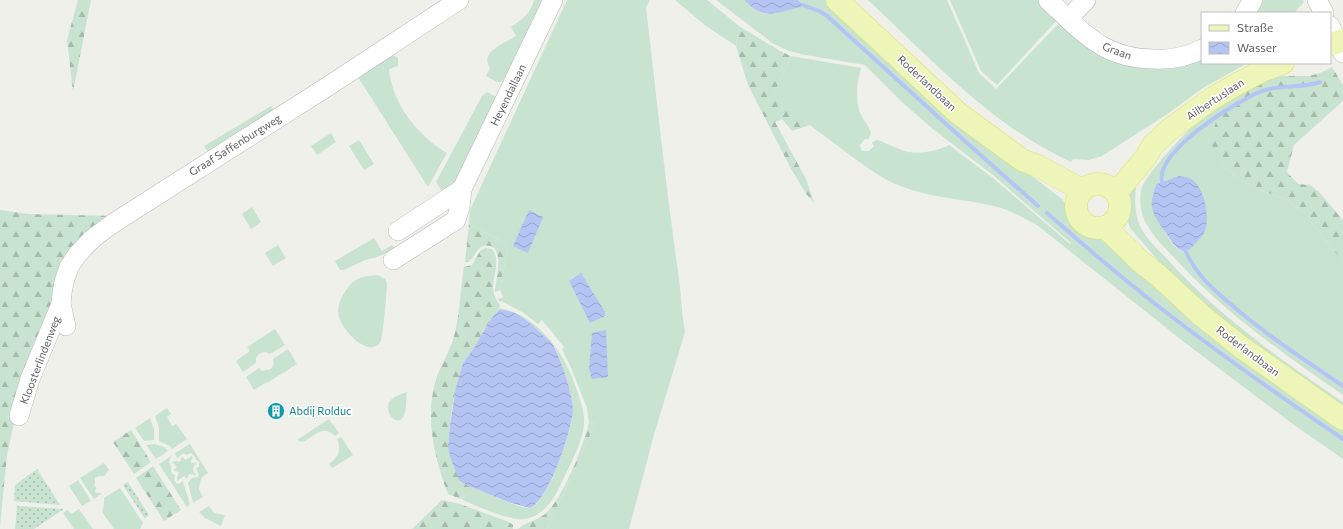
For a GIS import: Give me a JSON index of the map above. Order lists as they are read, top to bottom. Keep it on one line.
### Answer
{"streets":{"main road":["Roderlandbaan","Ailbertuslaan"],"street":["Graan","Heyendallaan","Graaf Saffenburgweg","Kloosterlindenweg"]},"crossings":[["Roderlandbaan","Ailbertuslaan"],["Graaf Saffenburgweg","Kloosterlindenweg"]],"places":{"building":["Abdij Rolduc"]},"legend":["Straße","Wasser"]}
